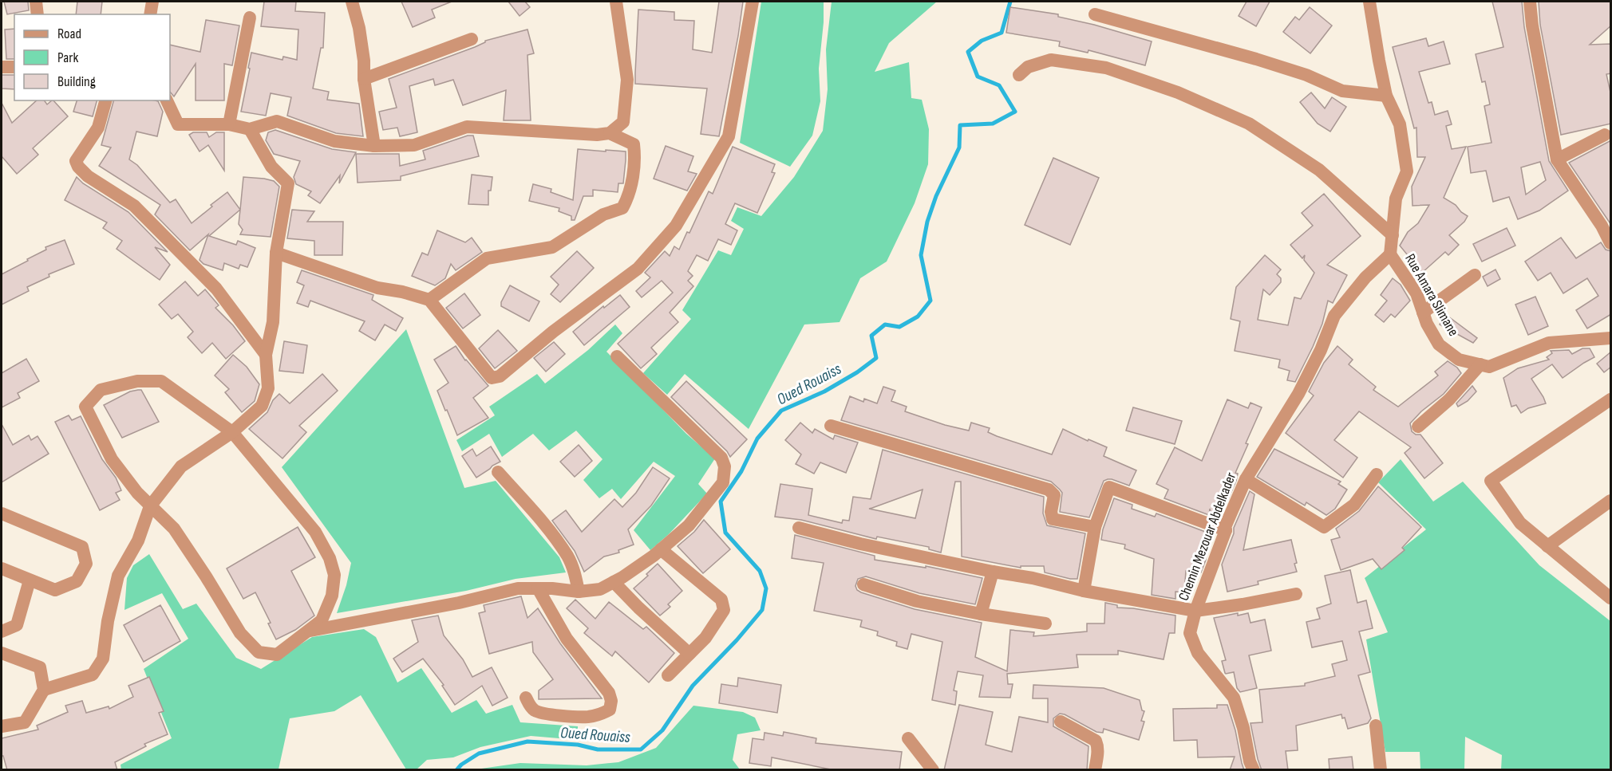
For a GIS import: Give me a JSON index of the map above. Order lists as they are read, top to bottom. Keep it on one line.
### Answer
{"streets":{"street":["Rue Amara Slimane","Chemin Mezouar Abdelkader"]},"crossings":[["Rue Amara Slimane","Chemin Mezouar Abdelkader"]],"water":["Oued Rouaiss"],"legend":["Road","Park","Building"]}
